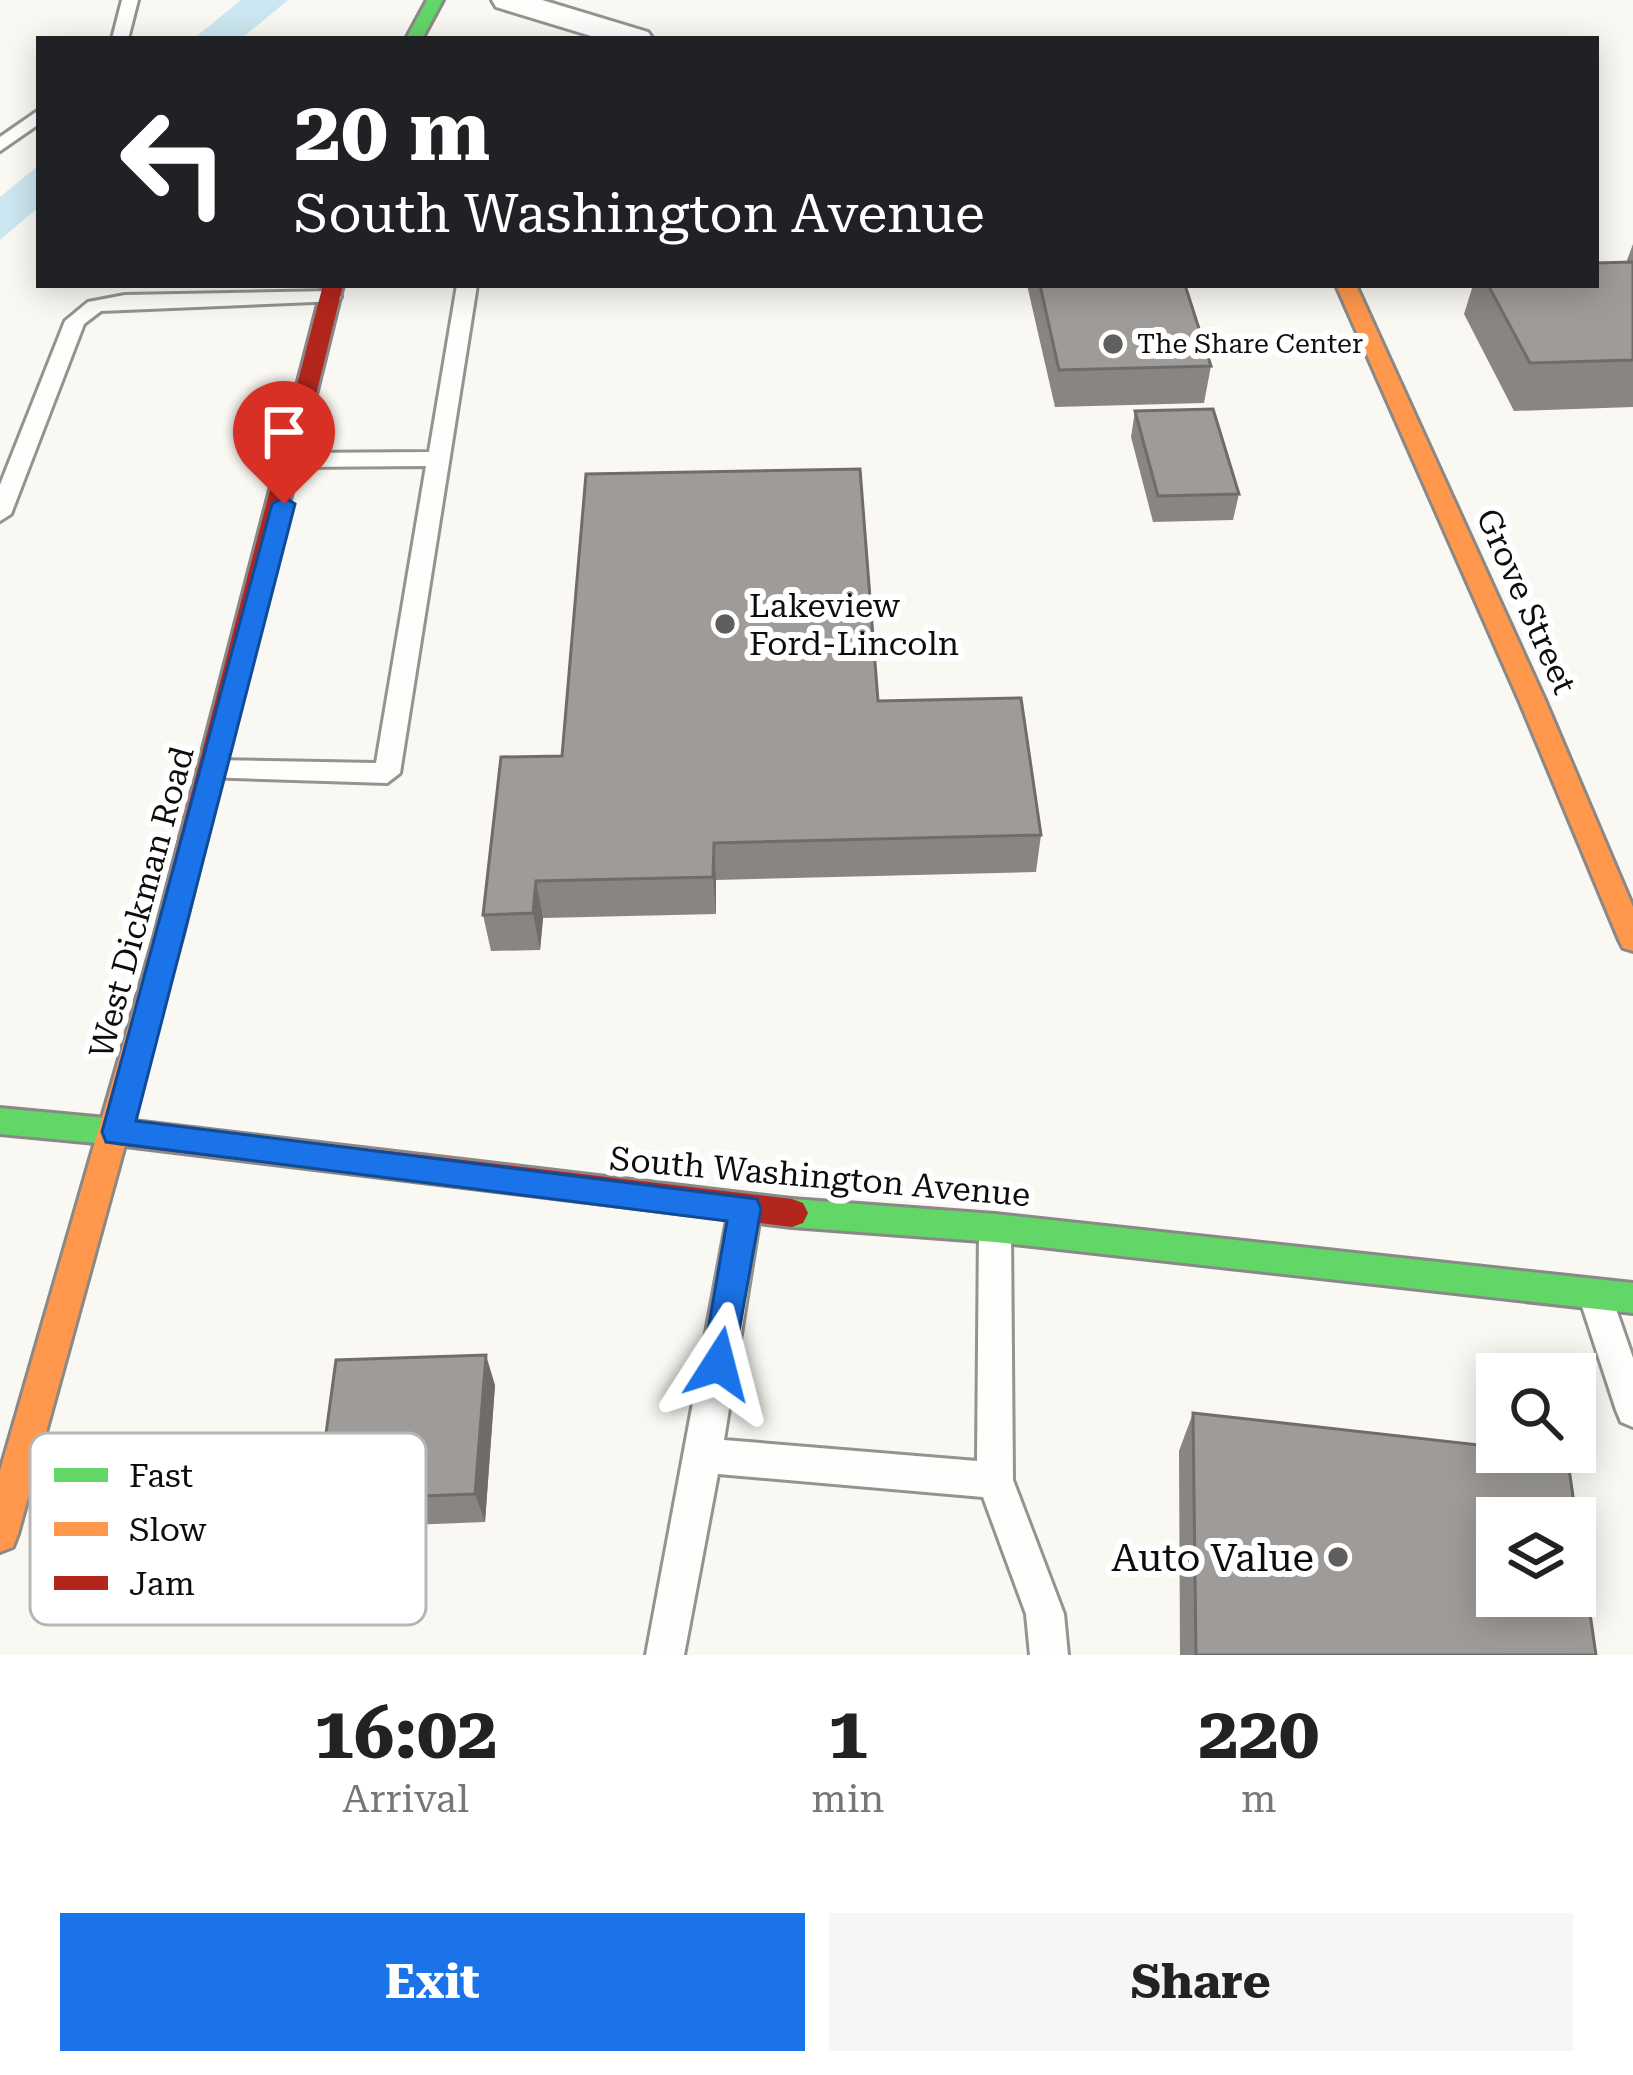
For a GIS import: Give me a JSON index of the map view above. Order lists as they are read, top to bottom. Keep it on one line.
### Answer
{"streets":{"street":["Grove Street","West Dickman Road","South Washington Avenue"]},"crossings":[["West Dickman Road","South Washington Avenue"]],"places":["The Share Center","Lakeview Ford-Lincoln","Auto Value"],"legend":["Fast","Slow","Jam"],"page":{"turn":["20 m","South Washington Avenue"],"eta":["16:02","Arrival","1","min","220","m"],"buttons":["Exit","Share"]}}
